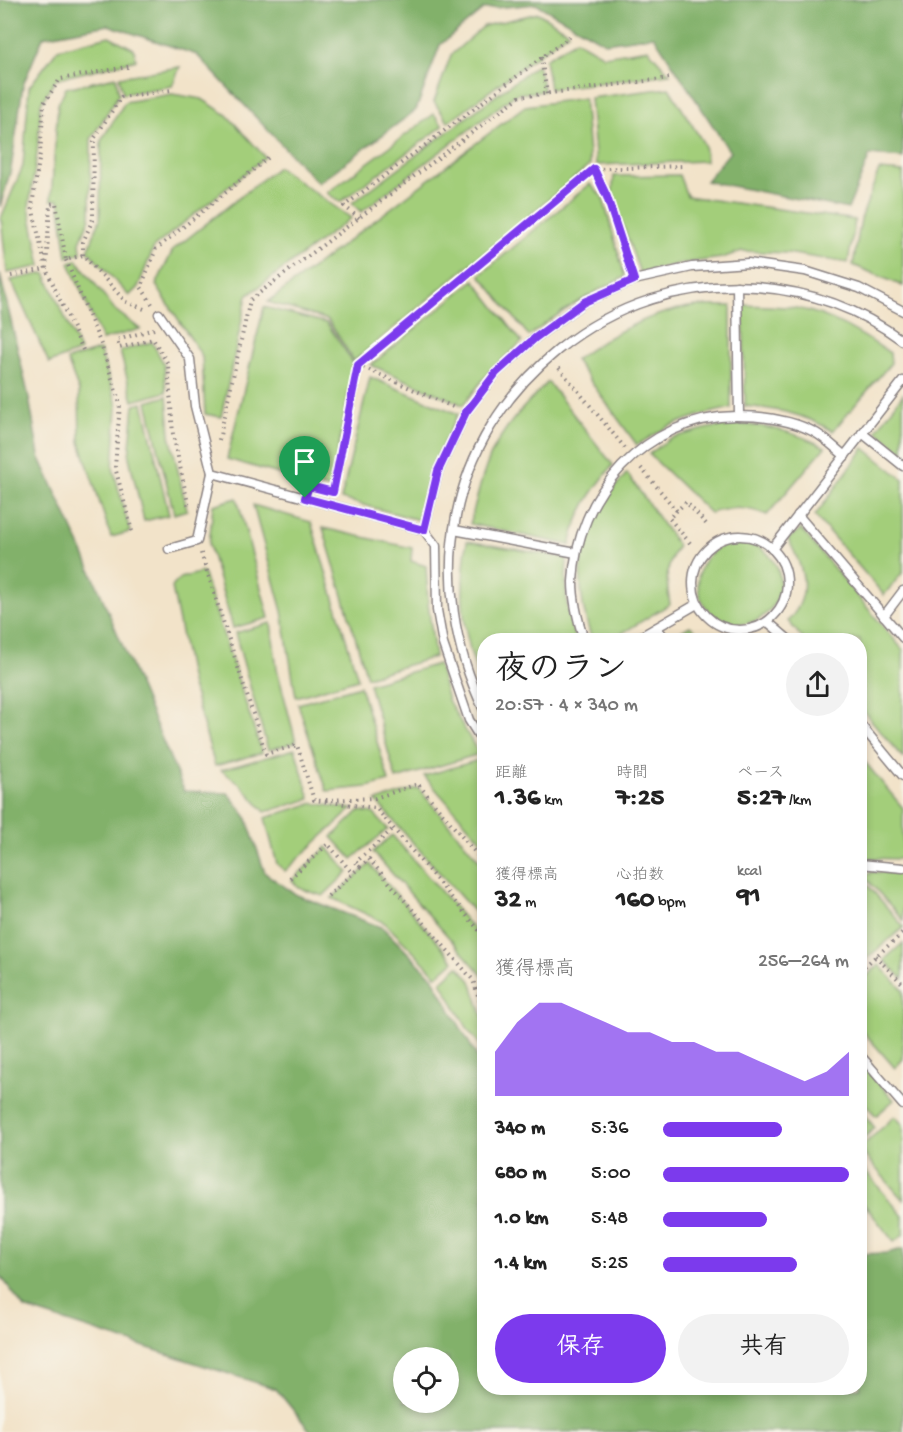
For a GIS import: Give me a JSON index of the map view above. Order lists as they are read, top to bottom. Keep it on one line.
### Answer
{"page":{"heading":["夜のラン","20:57 · 4 × 340 m"],"stats":[["距離","1.36 km"],["時間","7:25"],["ペース","5:27 /km"],["獲得標高","32 m"],["心拍数","160 bpm"],["kcal","91"]],"chart":["獲得標高","256–264 m"],"list":[{"name":"340 m","note":"5:36"},{"name":"680 m","note":"5:00"},{"name":"1.0 km","note":"5:48"},{"name":"1.4 km","note":"5:25"}],"buttons":["保存","共有"]}}
